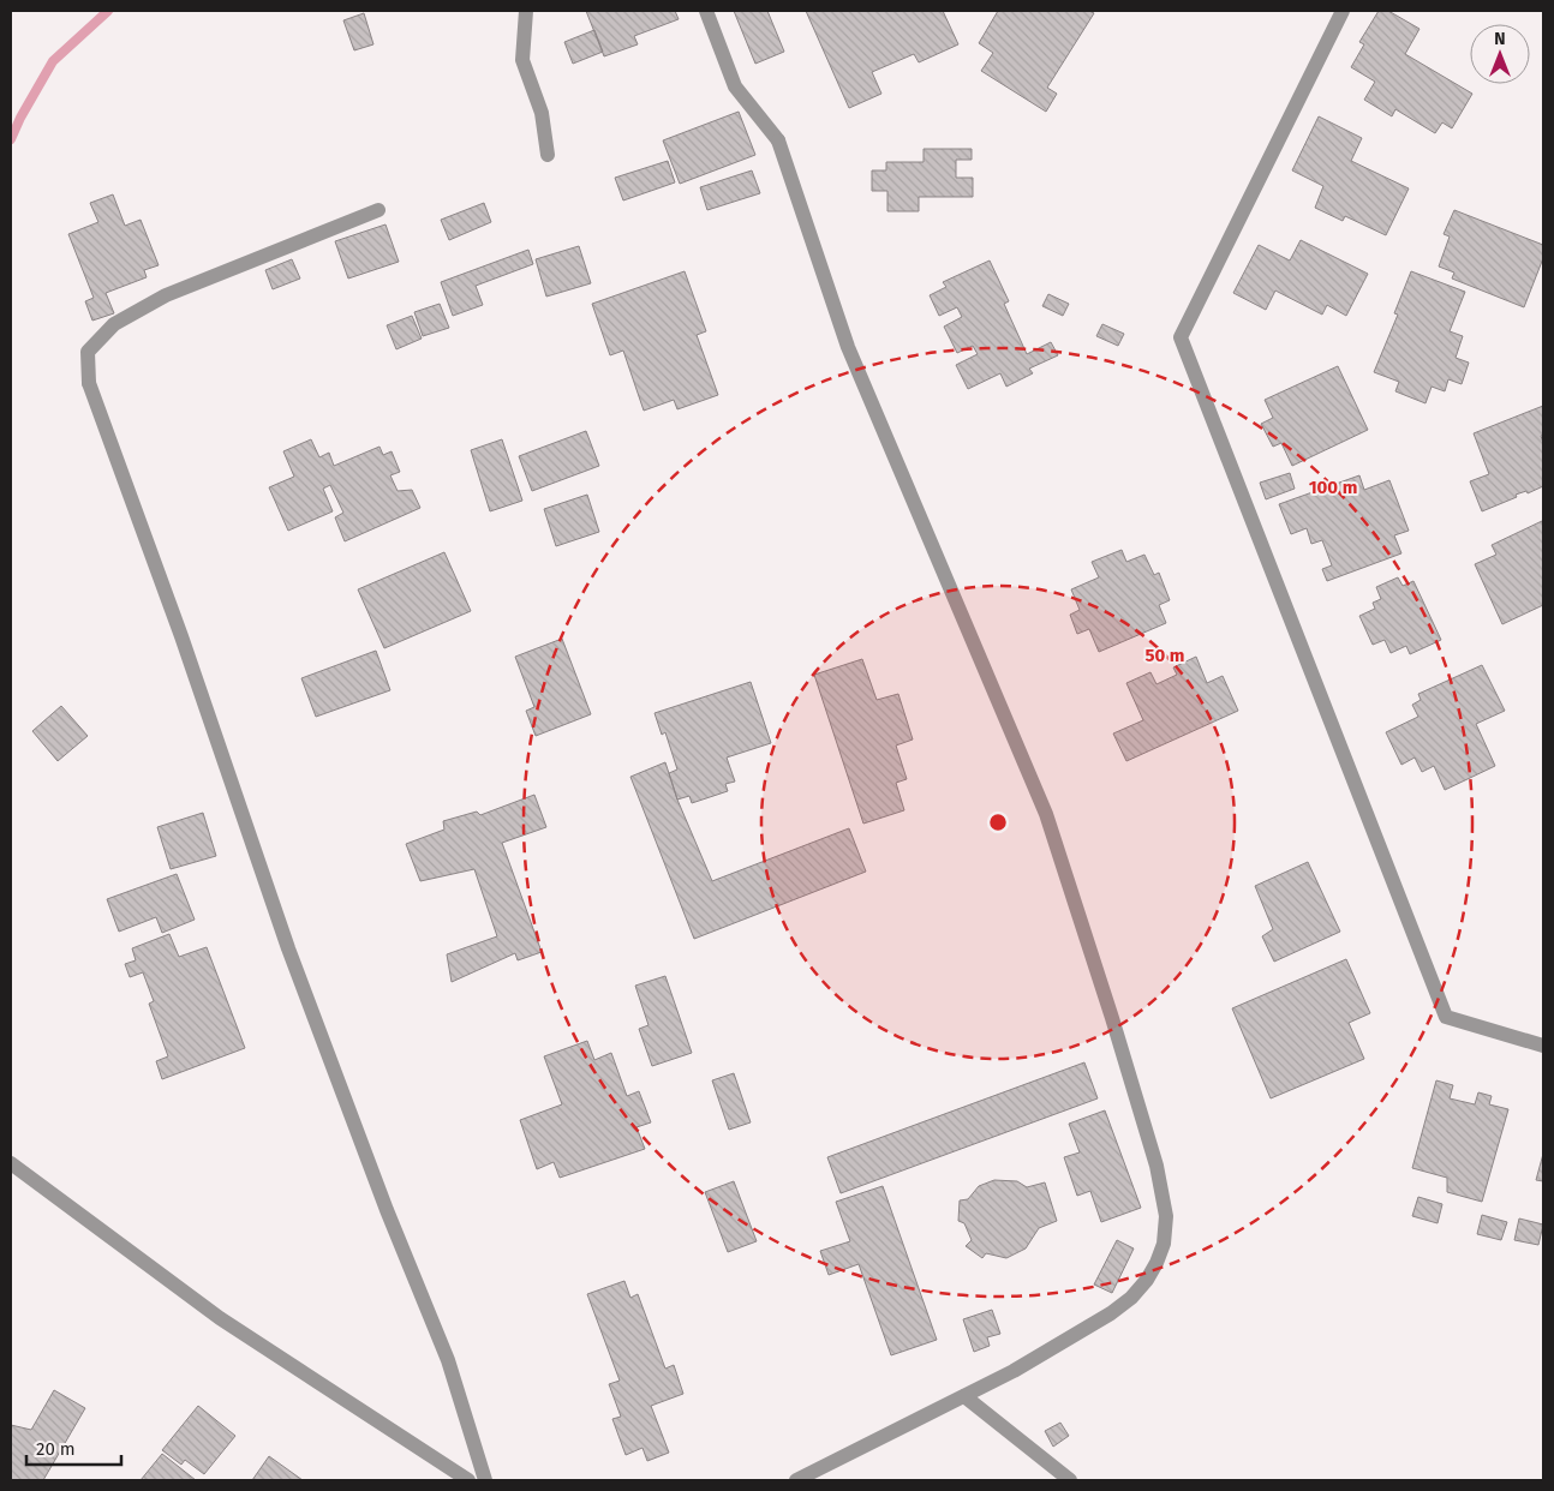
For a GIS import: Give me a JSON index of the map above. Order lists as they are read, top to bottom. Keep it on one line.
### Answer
{"scale_bar":"20 m","north":"top","rings":["100 m","50 m"]}
